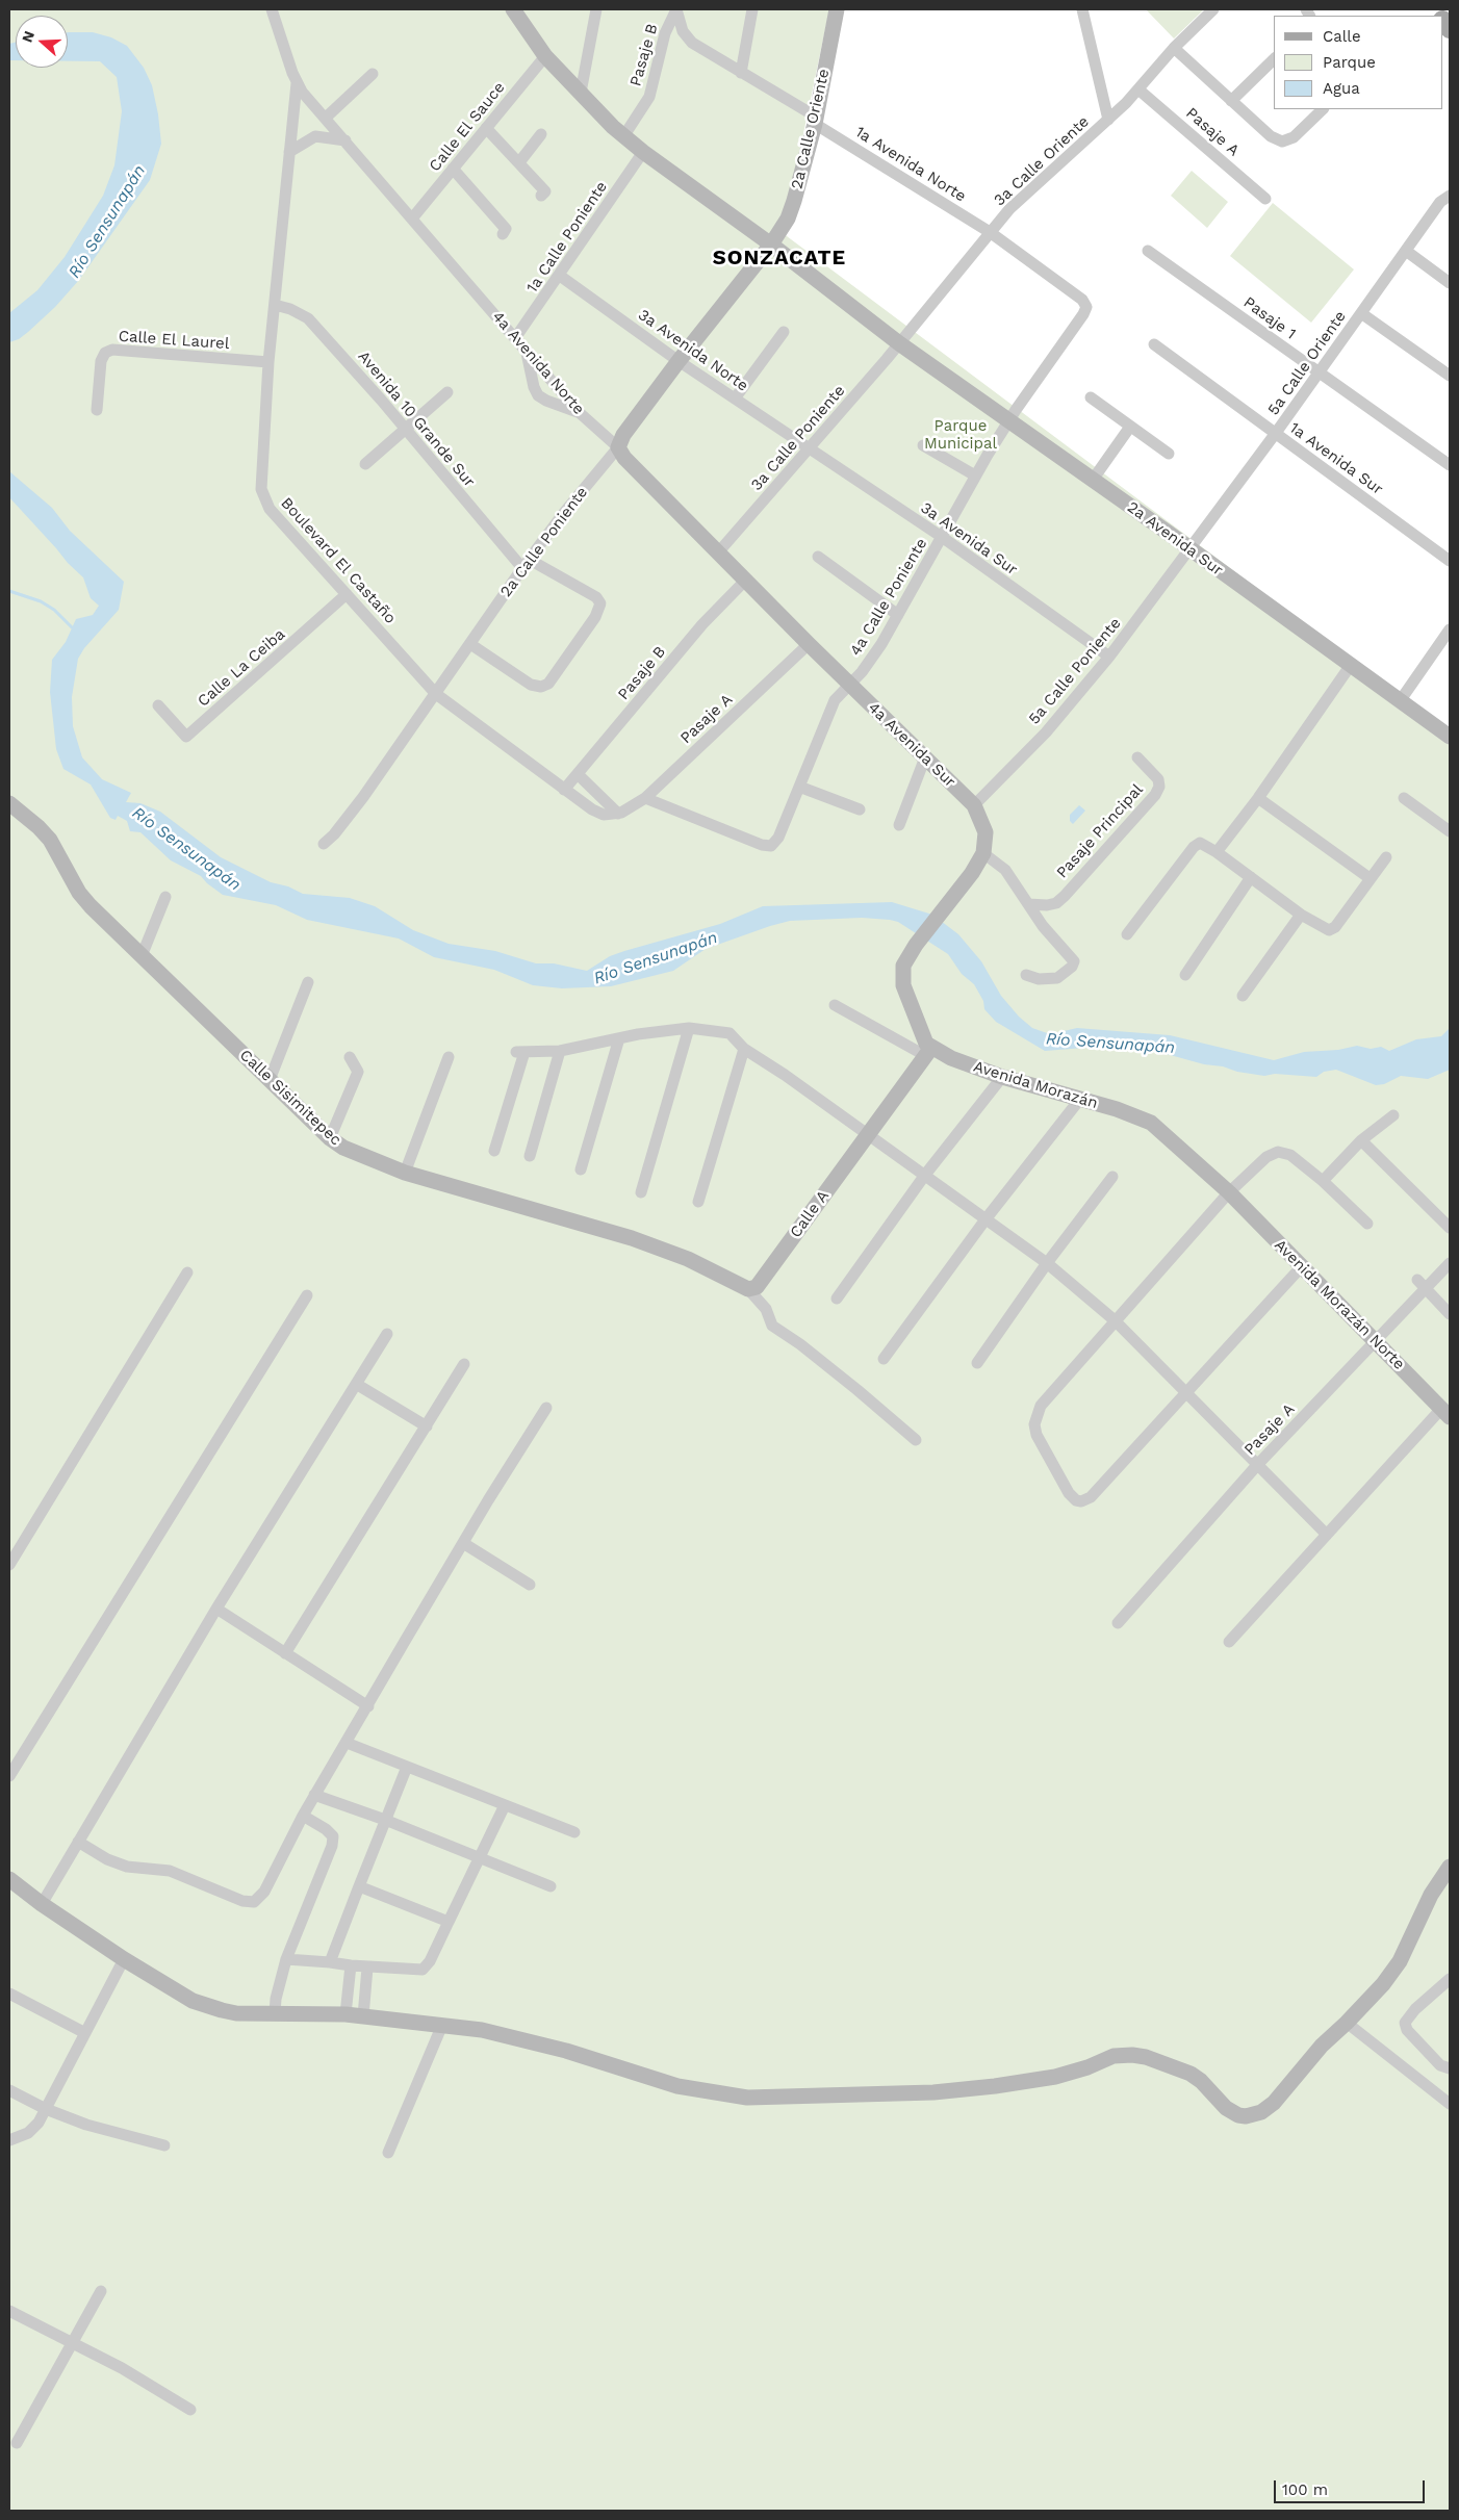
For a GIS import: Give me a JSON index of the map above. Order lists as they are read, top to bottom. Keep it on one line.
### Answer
{"streets":{"street":["Pasaje B","Calle El Sauce","2a Calle Oriente","Pasaje A","3a Calle Oriente","1a Avenida Norte","1a Calle Poniente","Pasaje 1","Calle El Laurel","3a Avenida Norte","4a Avenida Norte","5a Calle Oriente","Avenida 10 Grande Sur","3a Calle Poniente","1a Avenida Sur","3a Avenida Sur","2a Avenida Sur","2a Calle Poniente","Boulevard El Castaño","4a Calle Poniente","Calle La Ceiba","5a Calle Poniente","4a Avenida Sur","Pasaje Principal","Avenida Morazán","Calle Sisimitepec","Calle A","Avenida Morazán Norte"]},"crossings":[["Pasaje B","1a Avenida Norte"],["Pasaje B","4a Avenida Norte"],["Pasaje B","2a Avenida Sur"],["Pasaje B","Boulevard El Castaño"],["Calle El Sauce","4a Avenida Norte"],["Calle El Sauce","2a Avenida Sur"],["2a Calle Oriente","1a Avenida Norte"],["2a Calle Oriente","2a Avenida Sur"],["2a Calle Oriente","2a Calle Poniente"],["Pasaje A","3a Calle Oriente"],["Pasaje A","4a Avenida Norte"],["Pasaje A","Boulevard El Castaño"],["Pasaje A","4a Calle Poniente"],["Pasaje A","Avenida Morazán Norte"],["3a Calle Oriente","1a Avenida Norte"],["3a Calle Oriente","3a Calle Poniente"],["3a Calle Oriente","2a Avenida Sur"],["3a Calle Oriente","4a Calle Poniente"],["1a Avenida Norte","4a Calle Poniente"],["1a Calle Poniente","3a Avenida Norte"],["1a Calle Poniente","4a Avenida Norte"],["1a Calle Poniente","2a Avenida Sur"],["Pasaje 1","5a Calle Oriente"],["Calle El Laurel","Boulevard El Castaño"],["3a Avenida Norte","3a Calle Poniente"],["3a Avenida Norte","3a Avenida Sur"],["3a Avenida Norte","2a Calle Poniente"],["4a Avenida Norte","3a Calle Poniente"],["4a Avenida Norte","2a Calle Poniente"],["4a Avenida Norte","Boulevard El Castaño"],["4a Avenida Norte","4a Calle Poniente"],["4a Avenida Norte","4a Avenida Sur"],["5a Calle Oriente","1a Avenida Sur"],["5a Calle Oriente","2a Avenida Sur"],["5a Calle Oriente","5a Calle Poniente"],["Avenida 10 Grande Sur","2a Calle Poniente"],["Avenida 10 Grande Sur","Boulevard El Castaño"],["3a Calle Poniente","3a Avenida Sur"],["3a Calle Poniente","2a Avenida Sur"],["3a Avenida Sur","4a Calle Poniente"],["3a Avenida Sur","5a Calle Poniente"],["2a Avenida Sur","2a Calle Poniente"],["2a Avenida Sur","4a Calle Poniente"],["2a Avenida Sur","5a Calle Poniente"],["2a Calle Poniente","Boulevard El Castaño"],["Boulevard El Castaño","Calle La Ceiba"],["4a Calle Poniente","4a Avenida Sur"],["5a Calle Poniente","4a Avenida Sur"],["Avenida Morazán","Calle A"],["Avenida Morazán","Avenida Morazán Norte"],["Calle Sisimitepec","Calle A"]],"districts":["SONZACATE"],"water":["Río Sensunapán"],"parks":["Parque Municipal"],"legend":["Calle","Parque","Agua"],"scale_bar":"100 m","north":"left"}
